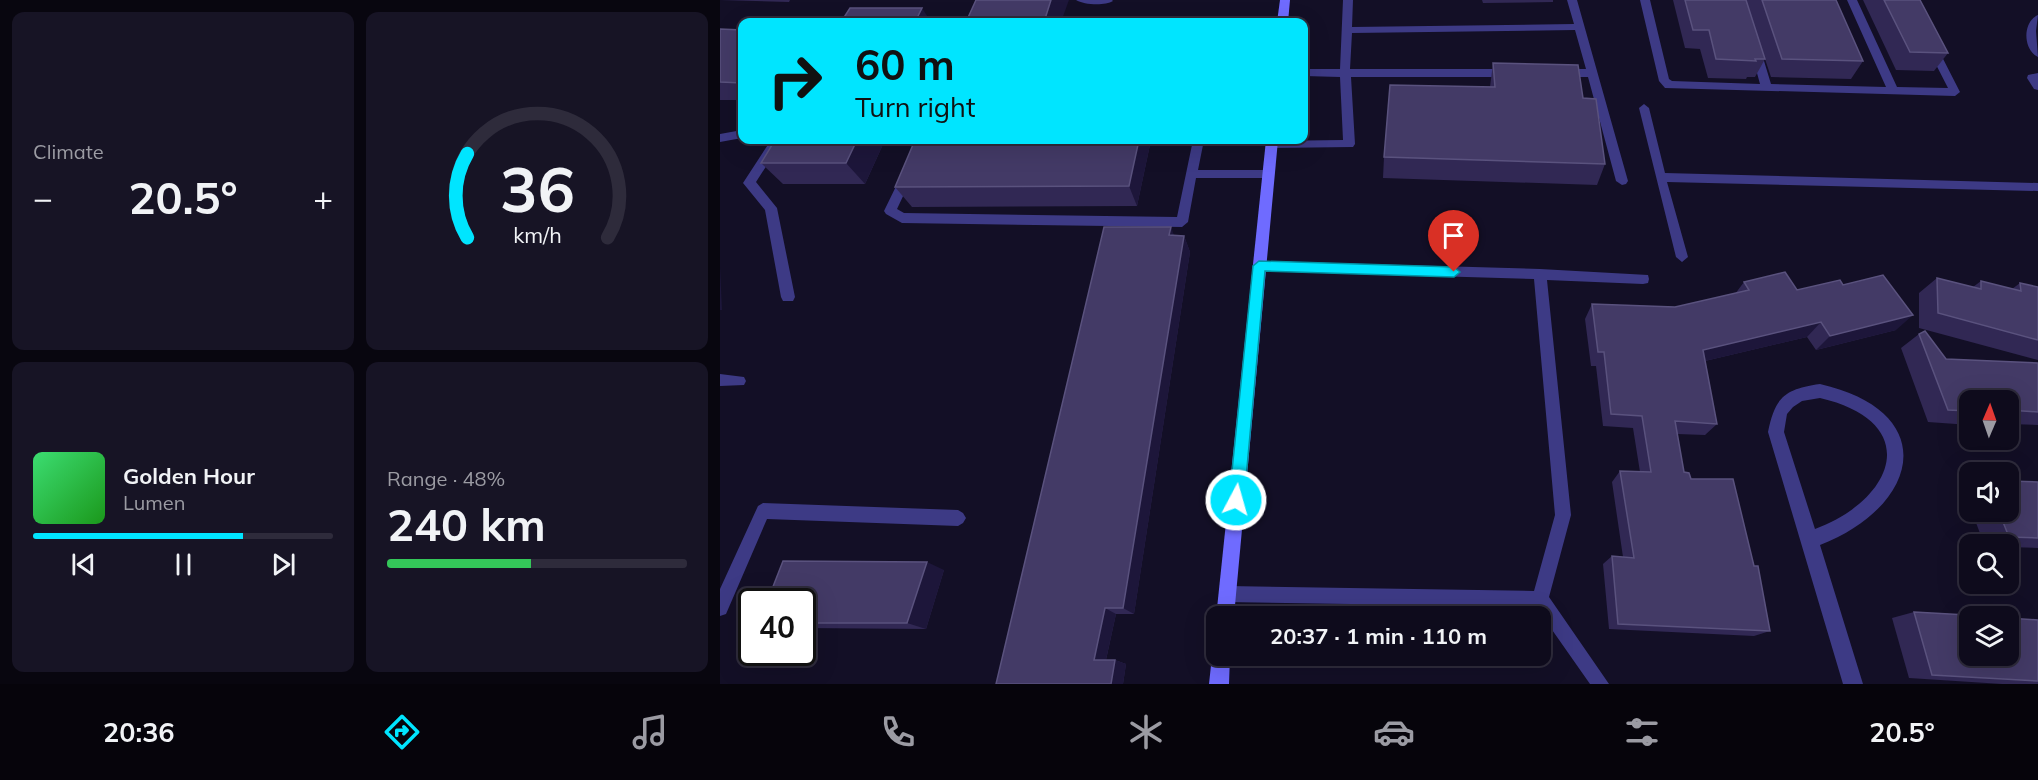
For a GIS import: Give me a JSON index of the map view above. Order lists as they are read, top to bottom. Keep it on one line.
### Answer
{"north":"top","page":{"tile":["Climate",["Range · 48%","240 km"]],"turn":["60 m","Turn right"],"heat":["−","20.5°","+"],"song":["Golden Hour","Lumen"],"limit":"40","trip":"20:37 · 1 min · 110 m","tabs":["20:36","20.5°"],"gauge":["36","km/h"]}}
